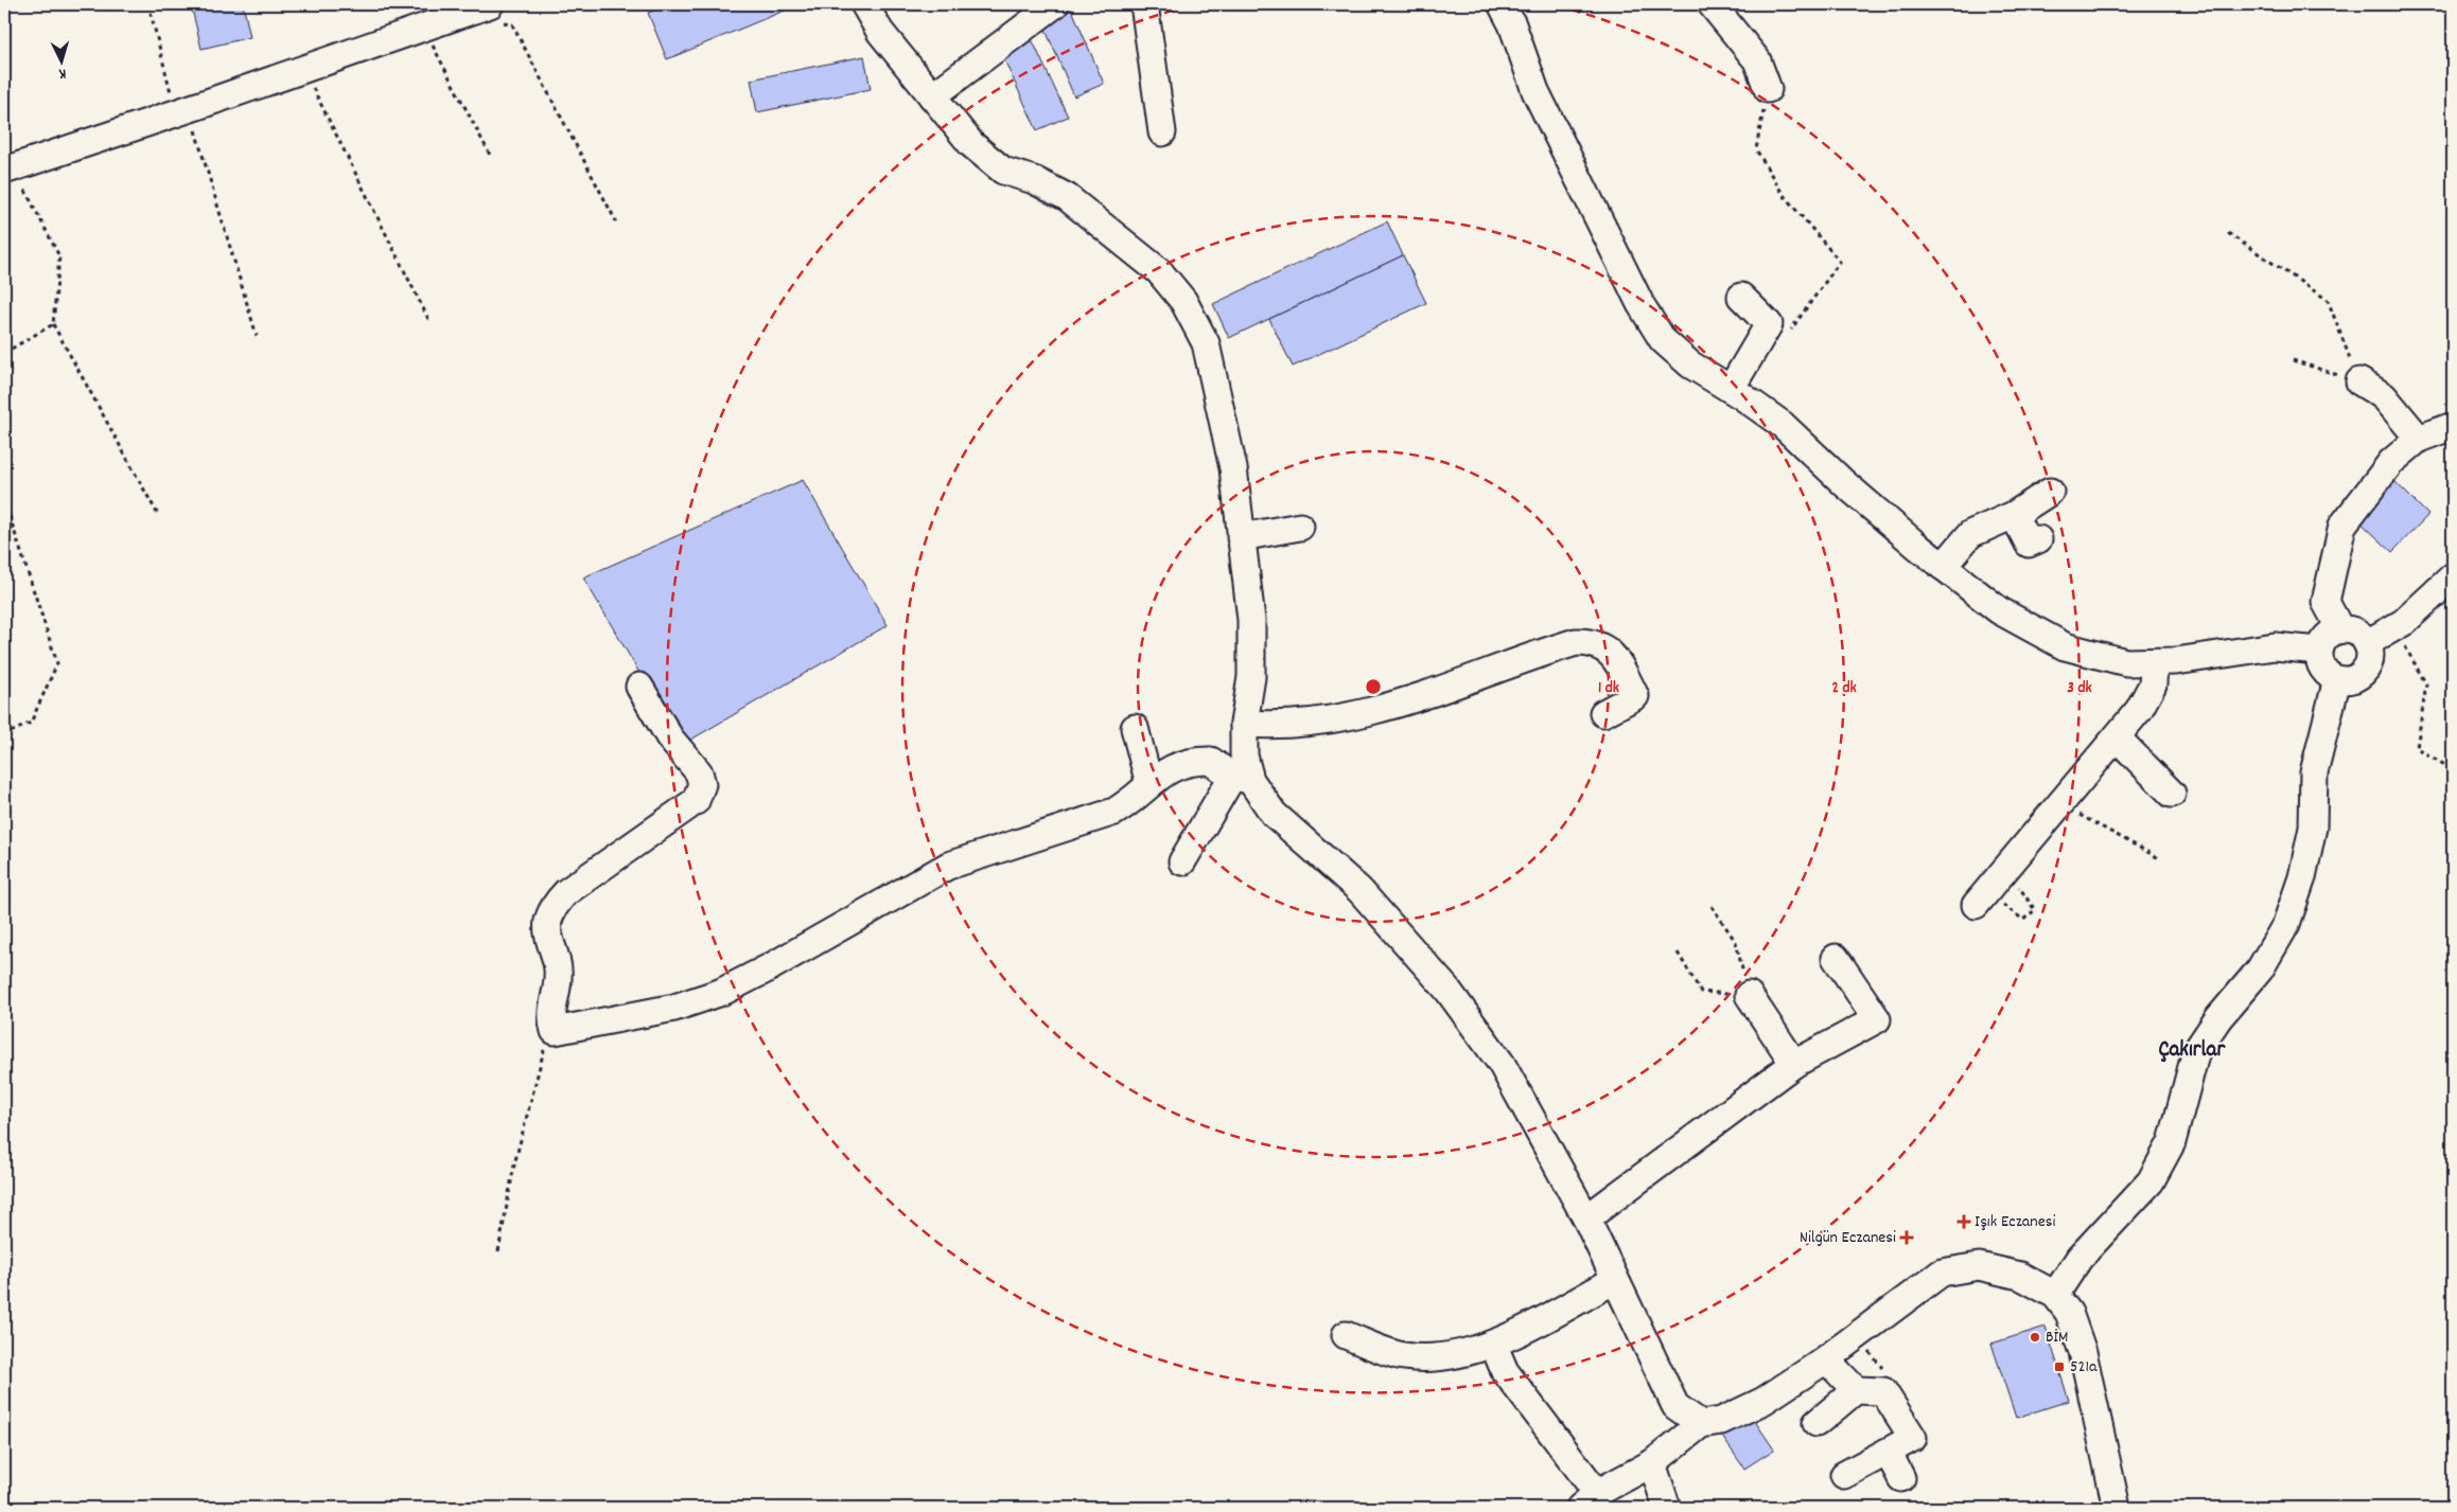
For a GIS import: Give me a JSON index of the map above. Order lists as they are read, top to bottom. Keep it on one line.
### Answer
{"districts":["Çakırlar"],"places":{"health":["Işık Eczanesi","Nilgün Eczanesi"],"other":["BİM"],"transit":["521a"]},"north":"bottom","rings":["1 dk","2 dk","3 dk"]}
